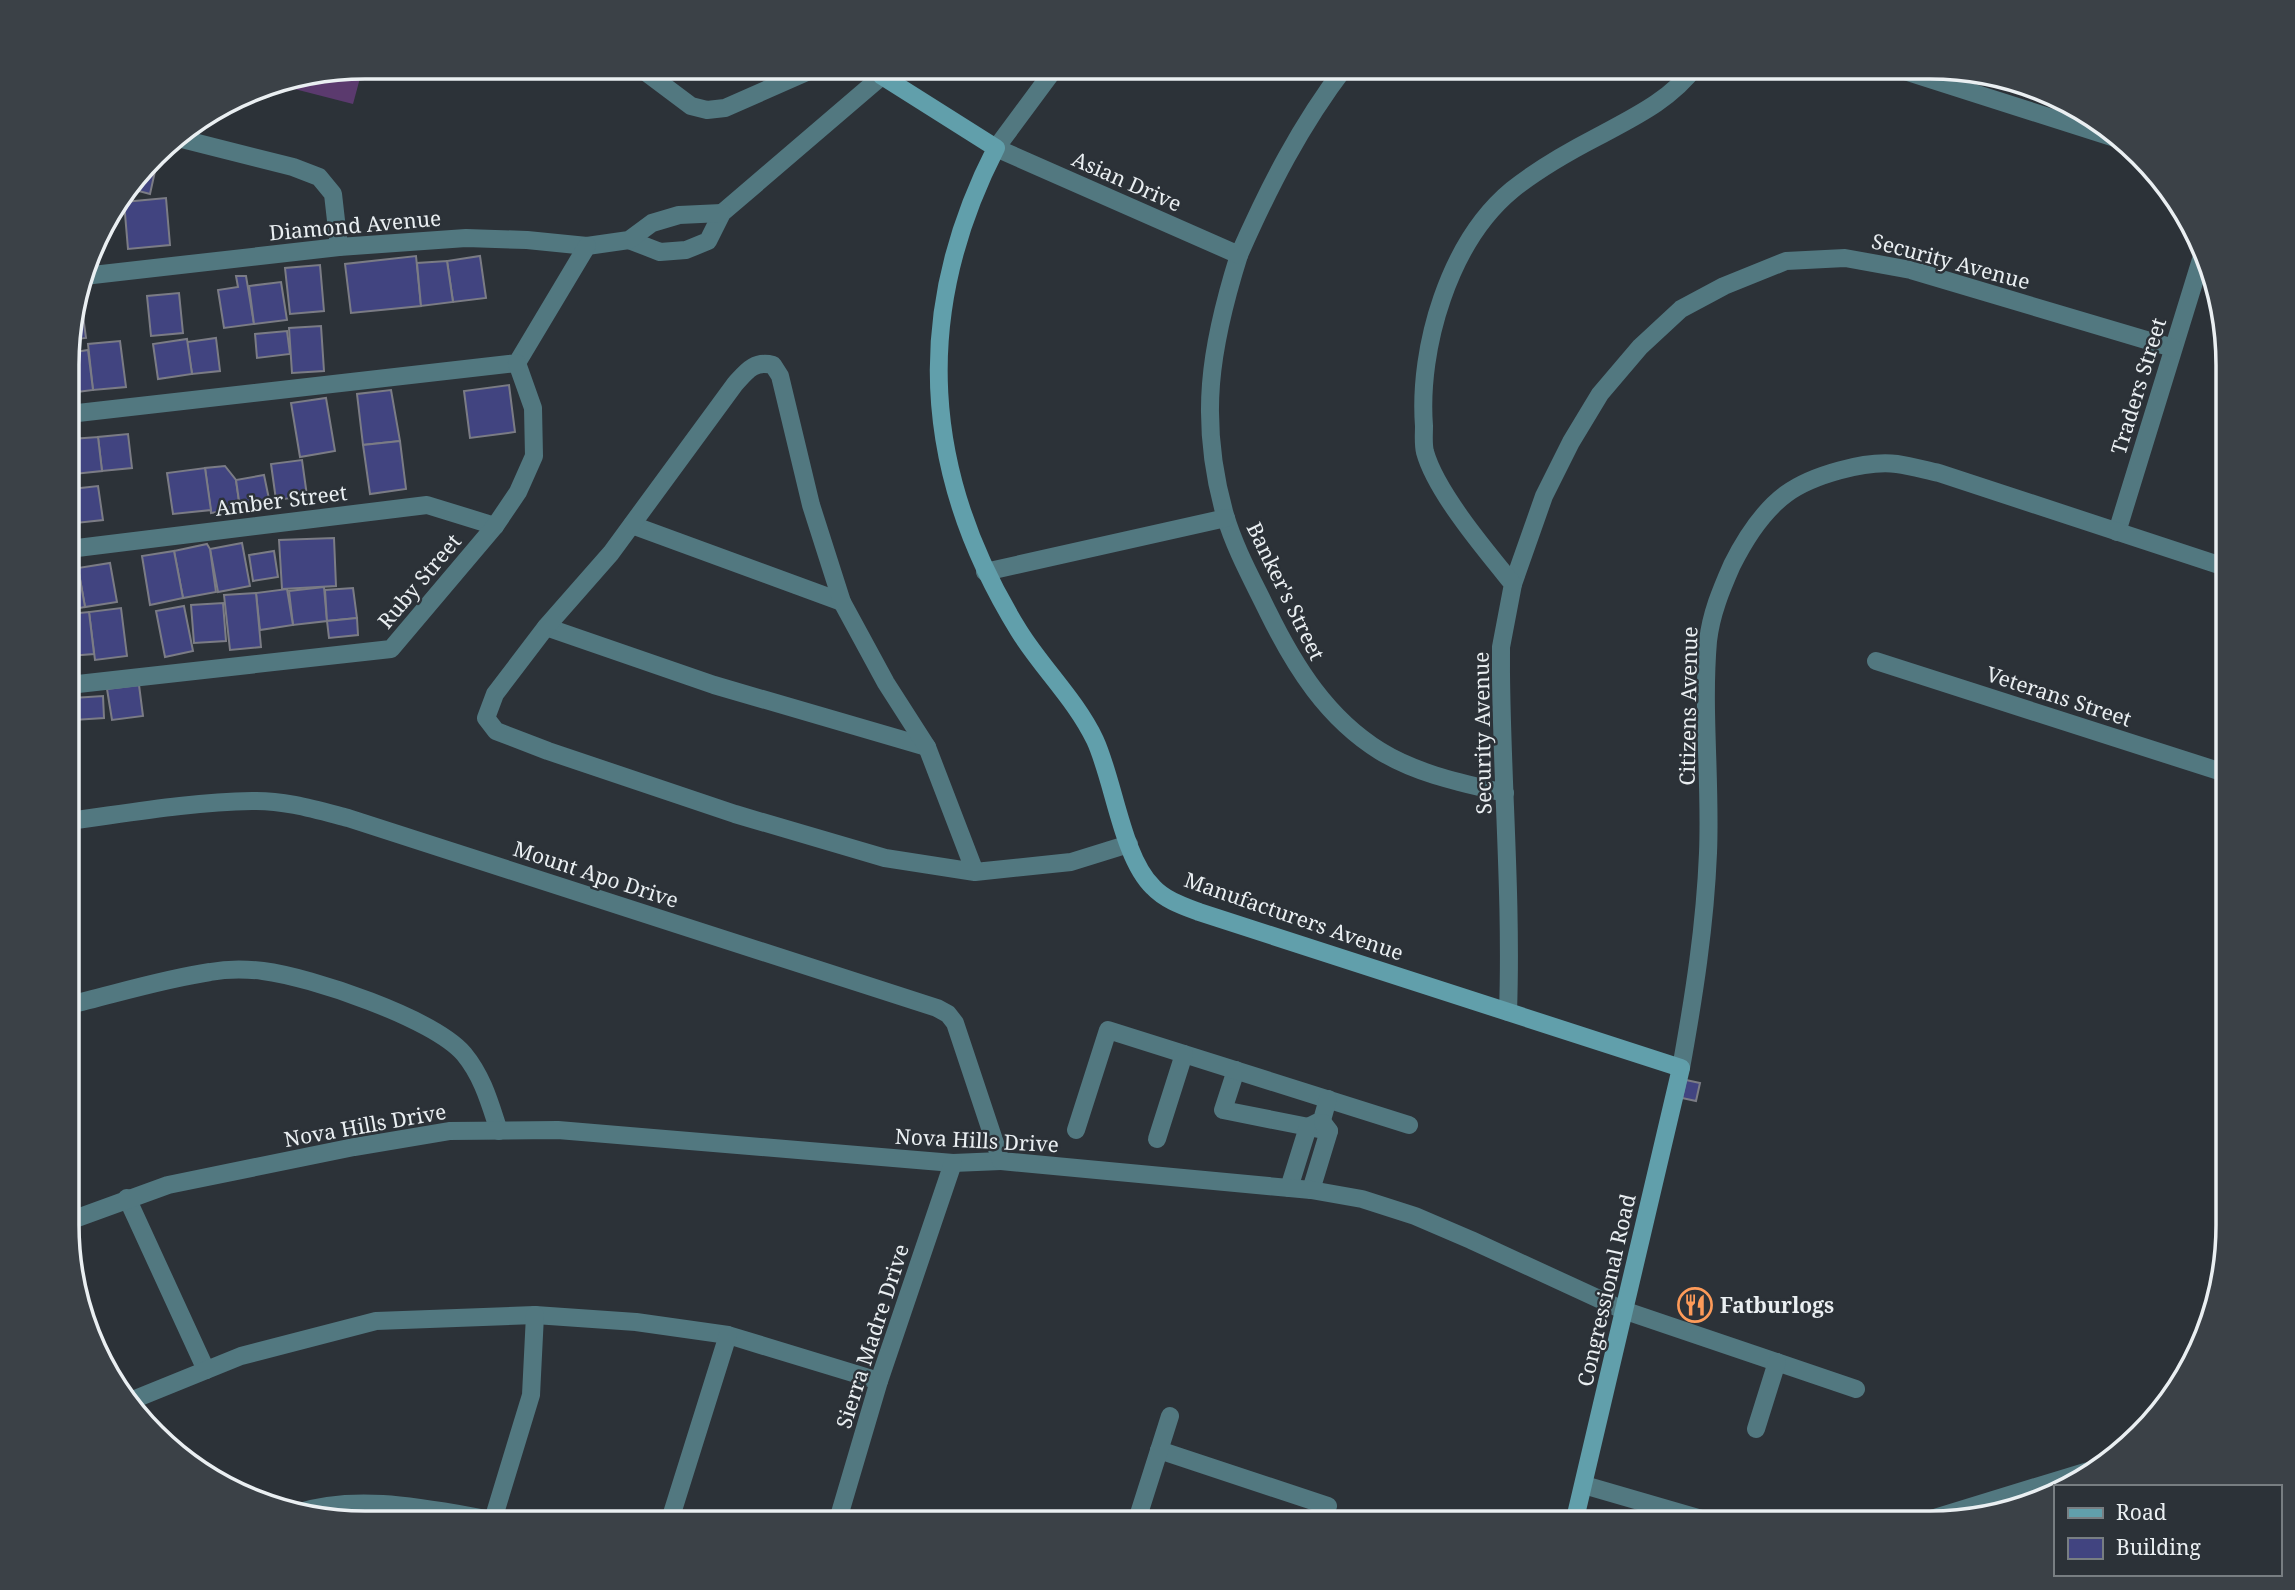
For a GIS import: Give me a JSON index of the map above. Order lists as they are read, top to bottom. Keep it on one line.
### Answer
{"streets":{"main road":["Manufacturers Avenue","Congressional Road"],"street":["Asian Drive","Diamond Avenue","Security Avenue","Traders Street","Amber Street","Ruby Street","Banker's Street","Veterans Street","Citizens Avenue","Mount Apo Drive","Nova Hills Drive","Sierra Madre Drive"]},"crossings":[["Asian Drive","Banker's Street"],["Asian Drive","Manufacturers Avenue"],["Security Avenue","Traders Street"],["Security Avenue","Banker's Street"],["Security Avenue","Manufacturers Avenue"],["Traders Street","Citizens Avenue"],["Amber Street","Ruby Street"],["Citizens Avenue","Manufacturers Avenue"],["Citizens Avenue","Congressional Road"],["Mount Apo Drive","Nova Hills Drive"],["Manufacturers Avenue","Congressional Road"],["Nova Hills Drive","Congressional Road"],["Nova Hills Drive","Sierra Madre Drive"]],"places":{"restaurant":["Fatburlogs"]},"legend":["Road","Building"]}
